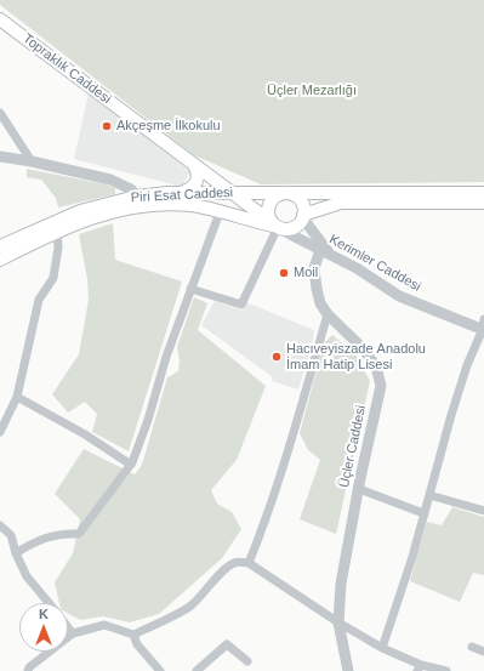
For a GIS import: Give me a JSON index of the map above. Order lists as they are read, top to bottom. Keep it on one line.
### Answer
{"streets":{"main road":["Topraklık Caddesi","Piri Esat Caddesi"],"street":["Kerimler Caddesi","Üçler Caddesi"]},"crossings":[["Topraklık Caddesi","Piri Esat Caddesi"],["Topraklık Caddesi","Kerimler Caddesi"],["Piri Esat Caddesi","Kerimler Caddesi"],["Kerimler Caddesi","Üçler Caddesi"]],"parks":["Üçler Mezarlığı"],"places":["Akçeşme İlkokulu","Moil","Hacıveyiszade Anadolu İmam Hatip Lisesi"],"north":"top"}
